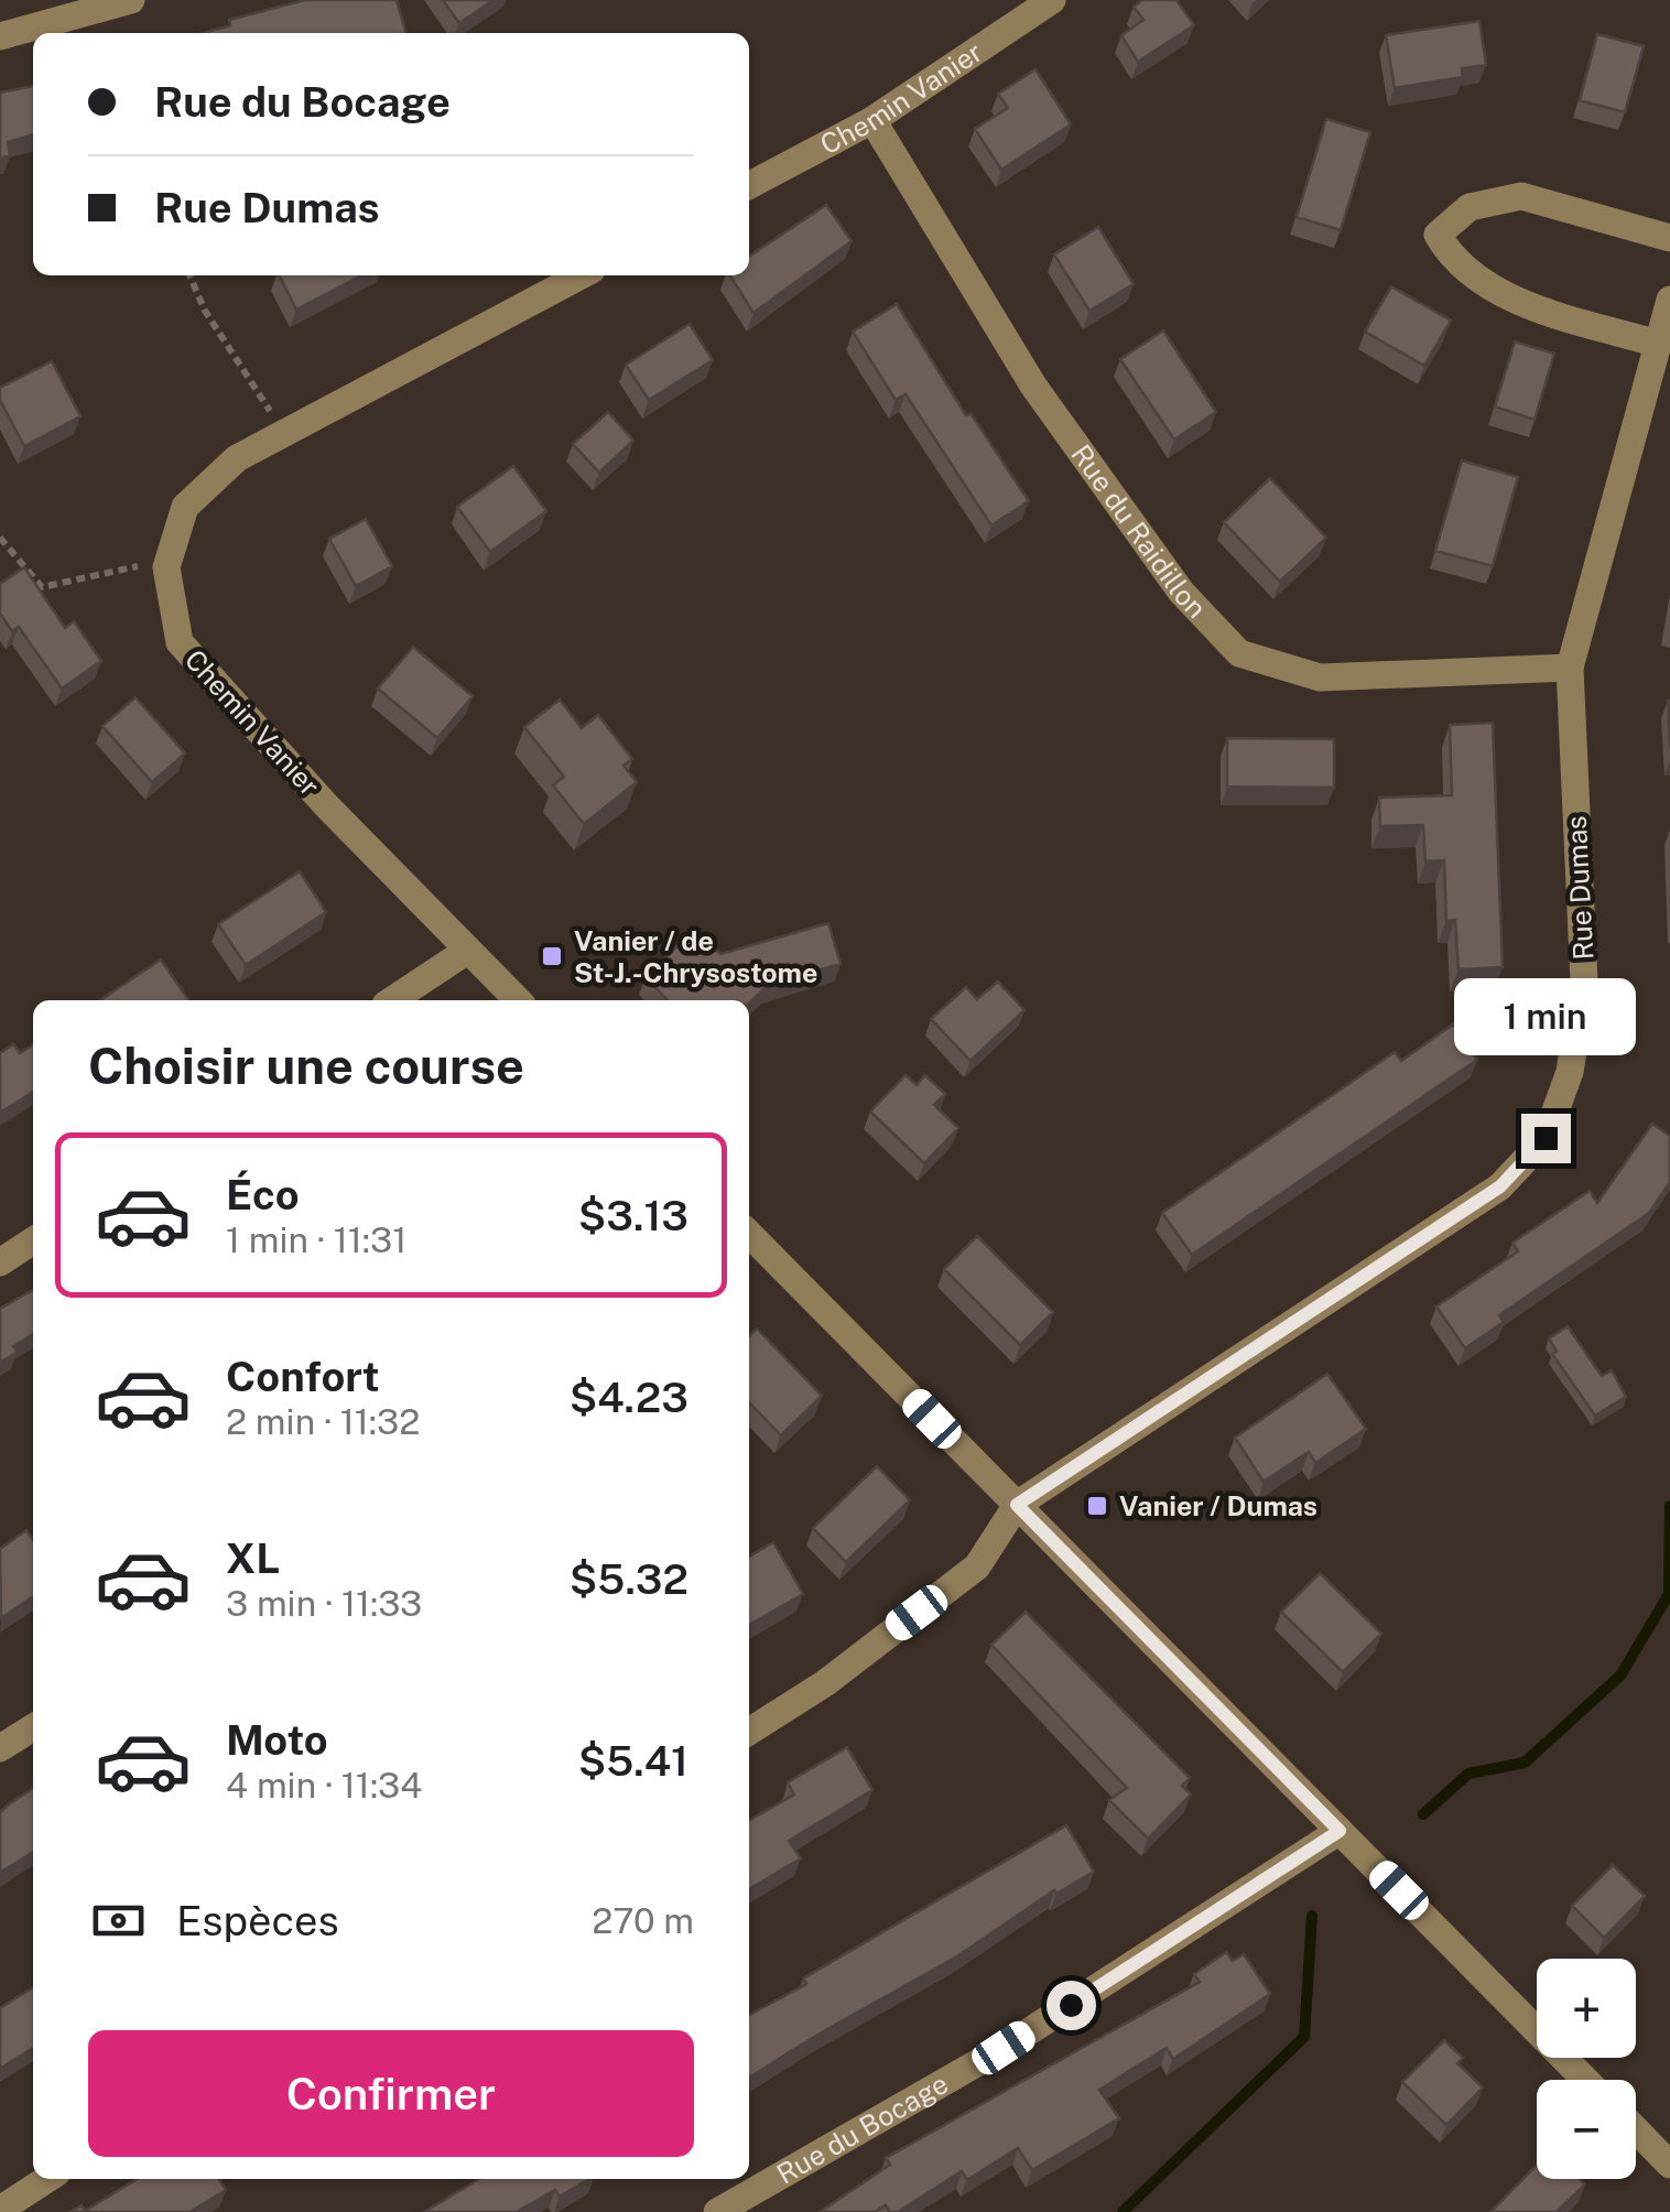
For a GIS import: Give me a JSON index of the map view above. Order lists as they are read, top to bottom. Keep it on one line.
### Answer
{"streets":{"street":["Chemin Vanier","Rue du Raidillon","Rue Dumas","Rue du Bocage"]},"crossings":[["Chemin Vanier","Rue du Raidillon"],["Rue du Raidillon","Rue Dumas"]],"places":{"transit":["Vanier / de St-J.-Chrysostome","Vanier / Dumas"]},"page":{"banner":["Rue du Bocage","Rue Dumas"],"bubble":"1 min","heading":"Choisir une course","list":[{"name":"Éco","note":"1 min · 11:31","value":"$3.13"},{"name":"Confort","note":"2 min · 11:32","value":"$4.23"},{"name":"XL","note":"3 min · 11:33","value":"$5.32"},{"name":"Moto","note":"4 min · 11:34","value":"$5.41"}],"pay":["Espèces","270 m"],"map_buttons":["+","−"],"buttons":"Confirmer"}}
